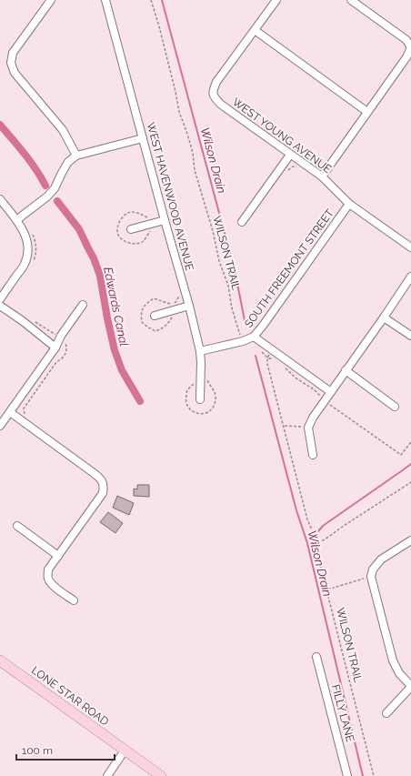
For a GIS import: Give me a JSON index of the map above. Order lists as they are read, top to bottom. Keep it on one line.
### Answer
{"streets":{"main road":["LONE STAR ROAD"],"street":["WEST YOUNG AVENUE","WEST HAVENWOOD AVENUE","SOUTH FREEMONT STREET","FILLY LANE"],"path":["WILSON TRAIL"]},"crossings":[["WEST YOUNG AVENUE","SOUTH FREEMONT STREET"],["WEST HAVENWOOD AVENUE","SOUTH FREEMONT STREET"]],"water":["Wilson Drain","Edwards Canal"],"scale_bar":"100 m"}
